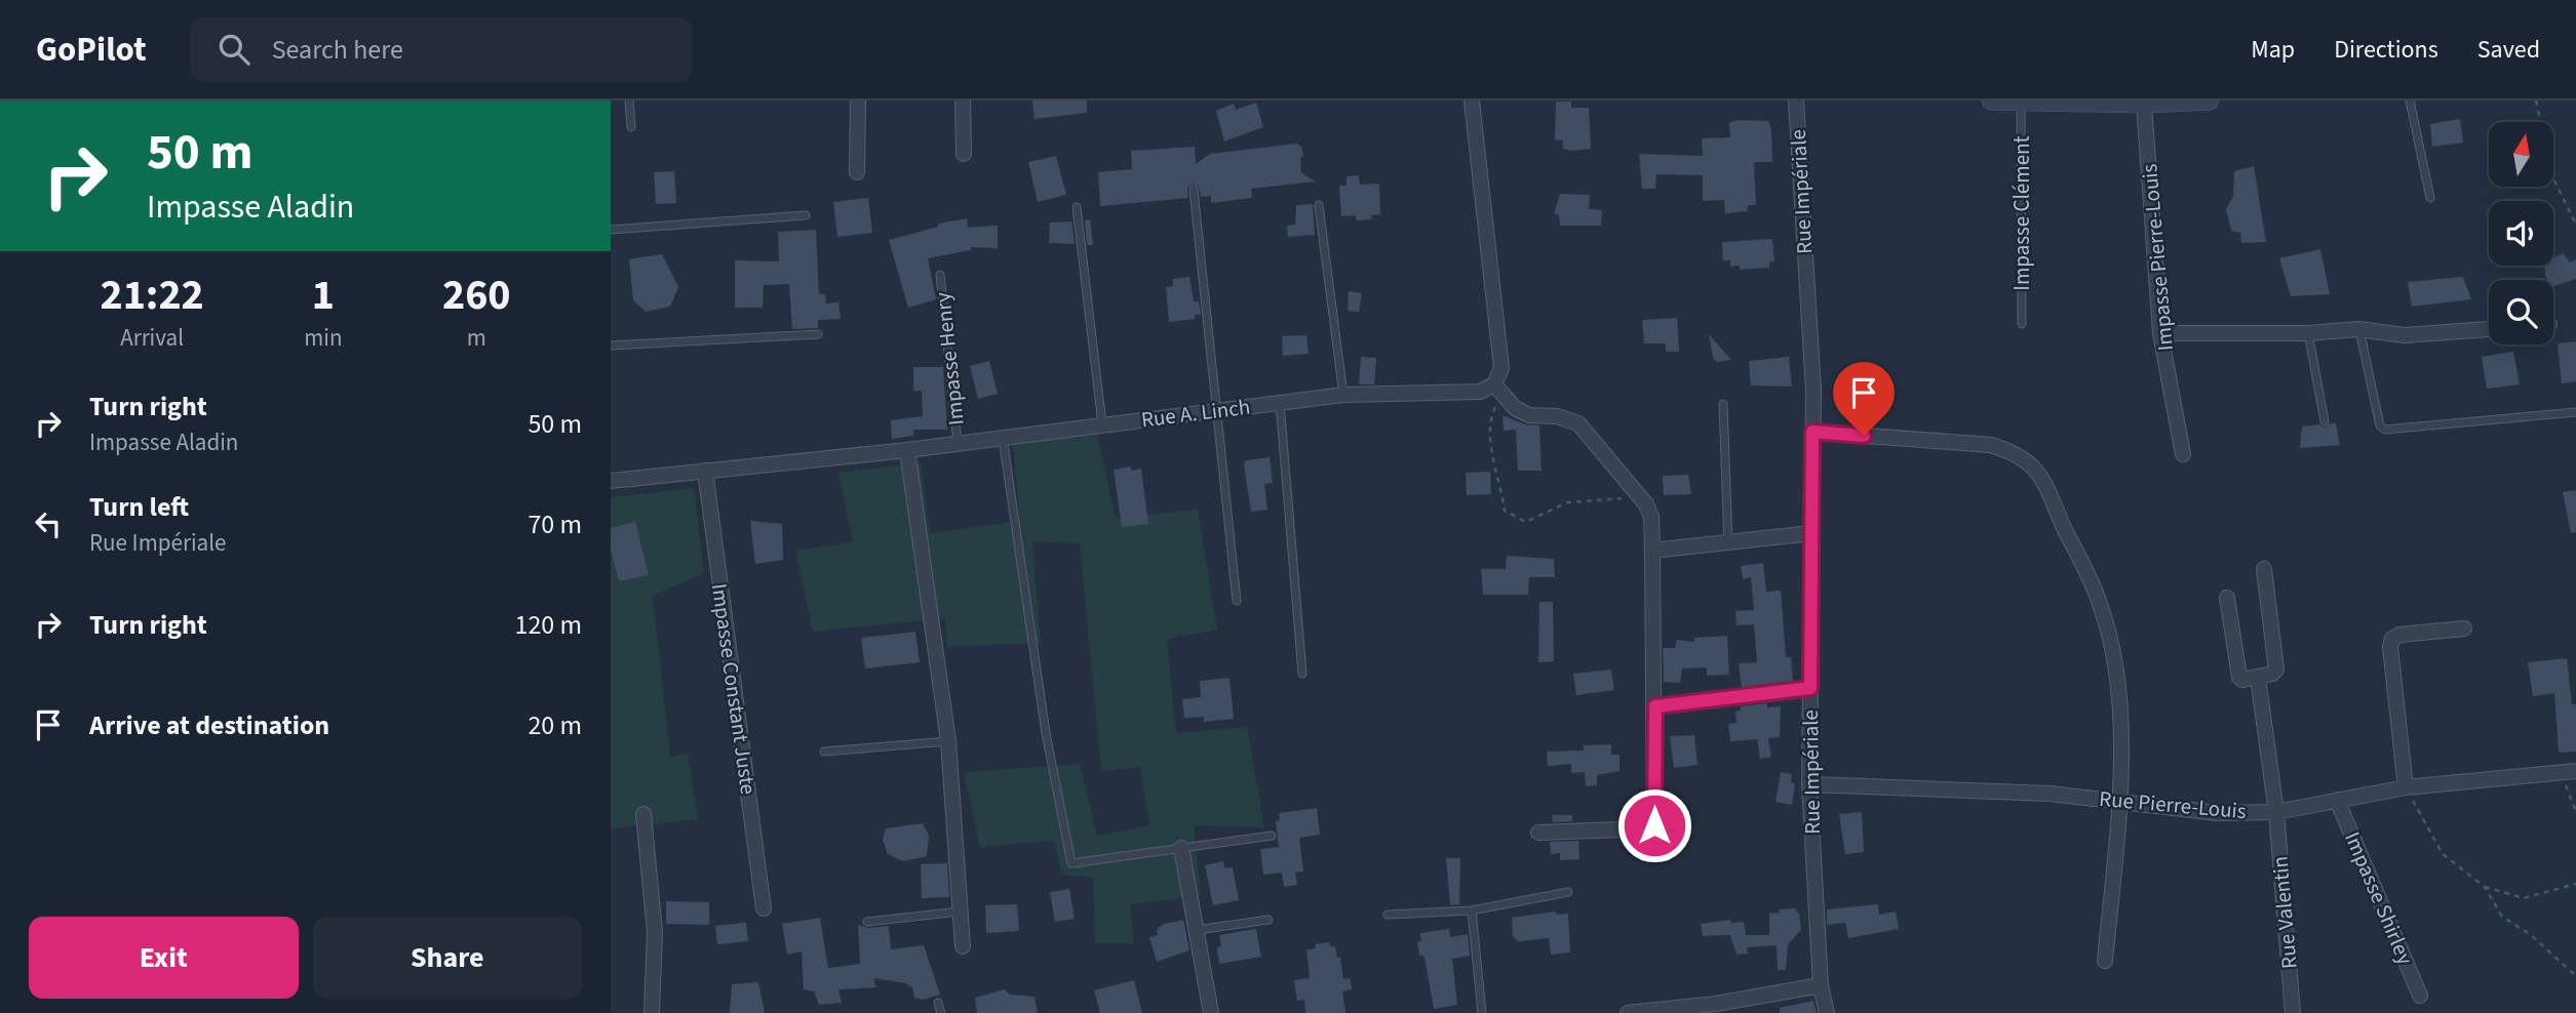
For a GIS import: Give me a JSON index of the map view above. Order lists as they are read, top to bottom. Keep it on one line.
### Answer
{"streets":{"street":["Rue Impériale","Impasse Pierre-Louis","Rue A. Linch","Impasse Constant Juste","Rue Pierre-Louis","Impasse Shirley","Rue Valentin"],"lane":["Impasse Clément","Impasse Henry"]},"crossings":[["Rue Impériale","Rue Pierre-Louis"],["Impasse Henry","Rue A. Linch"],["Rue A. Linch","Impasse Constant Juste"],["Rue Pierre-Louis","Impasse Shirley"],["Rue Pierre-Louis","Rue Valentin"]],"north":"top","page":{"header":"GoPilot","search":"Search here","nav":["Map","Directions","Saved"],"turn":["50 m","Impasse Aladin"],"eta":["21:22","Arrival","1","min","260","m"],"list":[{"name":"Turn right","note":"Impasse Aladin","value":"50 m"},{"name":"Turn left","note":"Rue Impériale","value":"70 m"},{"name":"Turn right","value":"120 m"},{"name":"Arrive at destination","value":"20 m"}],"buttons":["Exit","Share"]}}
